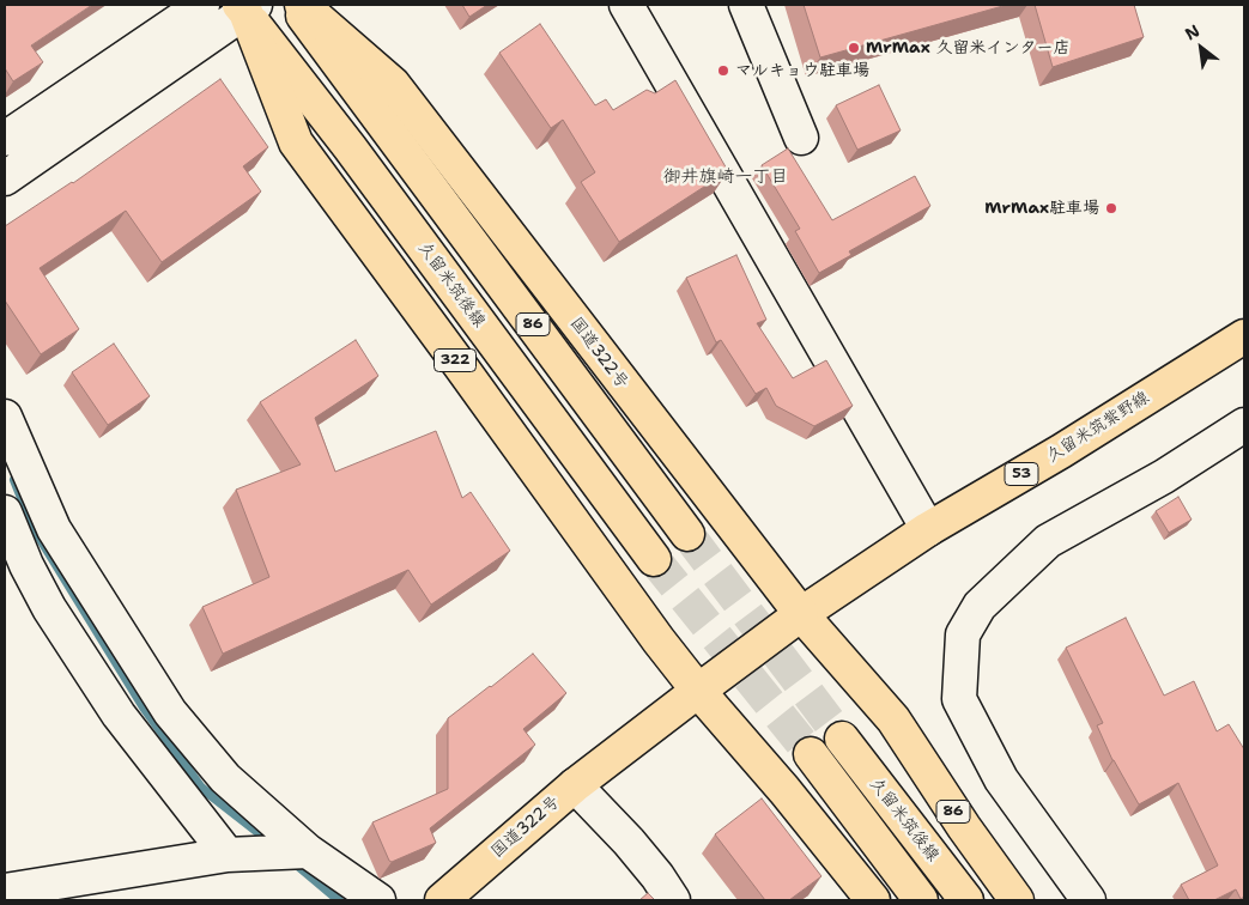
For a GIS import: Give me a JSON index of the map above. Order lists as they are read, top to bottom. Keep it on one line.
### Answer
{"streets":{"main road":["久留米筑後線","86","国道322号","322","久留米筑紫野線","53"]},"crossings":[["久留米筑後線","322"],["86","国道322号"],["86","久留米筑紫野線"],["国道322号","322"],["国道322号","久留米筑紫野線"]],"districts":["御井旗崎一丁目"],"places":["MrMax 久留米インター店","マルキョウ駐車場","MrMax駐車場"],"north":"top left"}
